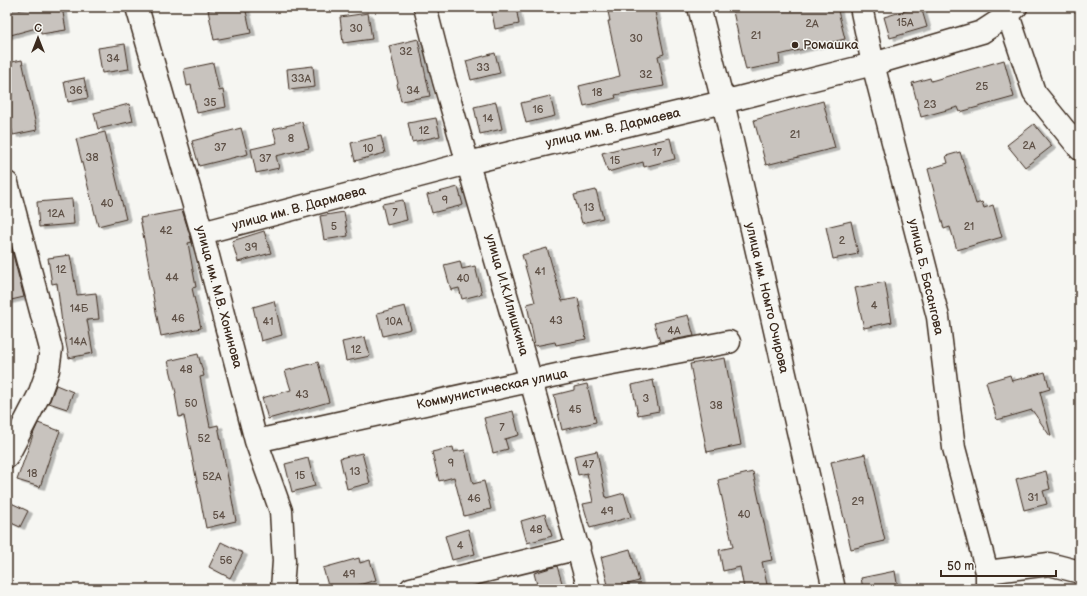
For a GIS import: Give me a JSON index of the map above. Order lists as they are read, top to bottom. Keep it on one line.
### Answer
{"streets":{"street":["улица им. В. Дармаева","улица Б. Басангова","улица И.К.Илишкина","улица им. М.В. Хонинова","улица им. Номто Очирова","Коммунистическая улица"]},"crossings":[["улица им. В. Дармаева","улица Б. Басангова"],["улица им. В. Дармаева","улица И.К.Илишкина"],["улица им. В. Дармаева","улица им. М.В. Хонинова"],["улица им. В. Дармаева","улица им. Номто Очирова"],["улица И.К.Илишкина","Коммунистическая улица"],["улица им. М.В. Хонинова","Коммунистическая улица"]],"places":["Ромашка"],"house_numbers":["15А","2А","30","21","30","32","34","33","32","33А","25","36","34","18","35","23","16","14","12","21","8","2А","37","10","17","38","37","15","9","40","13","7","12А","5","21","42","2","39","12","41","44","40","4","14Б","46","43","41","10А","4А","14А","12","48","43","3","50","38","45","7","52","9","47","13","18","15","52А","31","46","29","49","40","54","48","4","56","49"],"scale_bar":"50 m","north":"top"}
